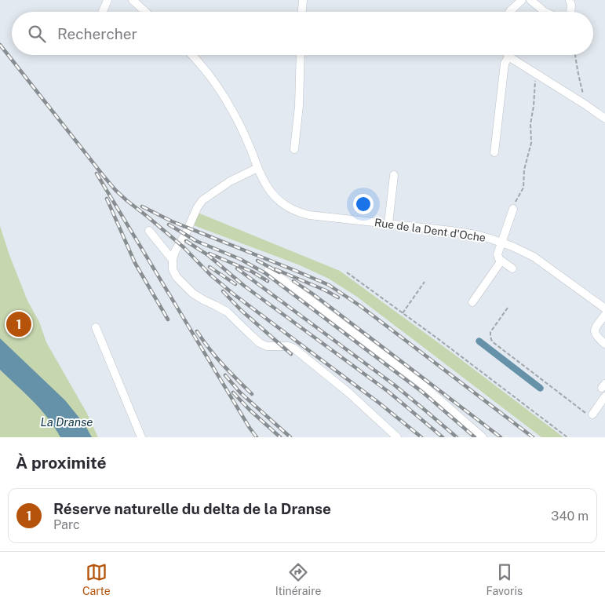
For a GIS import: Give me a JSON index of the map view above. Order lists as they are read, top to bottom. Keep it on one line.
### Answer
{"streets":{"street":["Rue de la Dent d'Oche"]},"water":["La Dranse"],"page":{"search":"Rechercher","pins":"1","heading":"À proximité","list":[{"mark":"1","name":"Réserve naturelle du delta de la Dranse","note":"Parc","value":"340 m"}],"nav":["Carte","Itinéraire","Favoris"]}}
